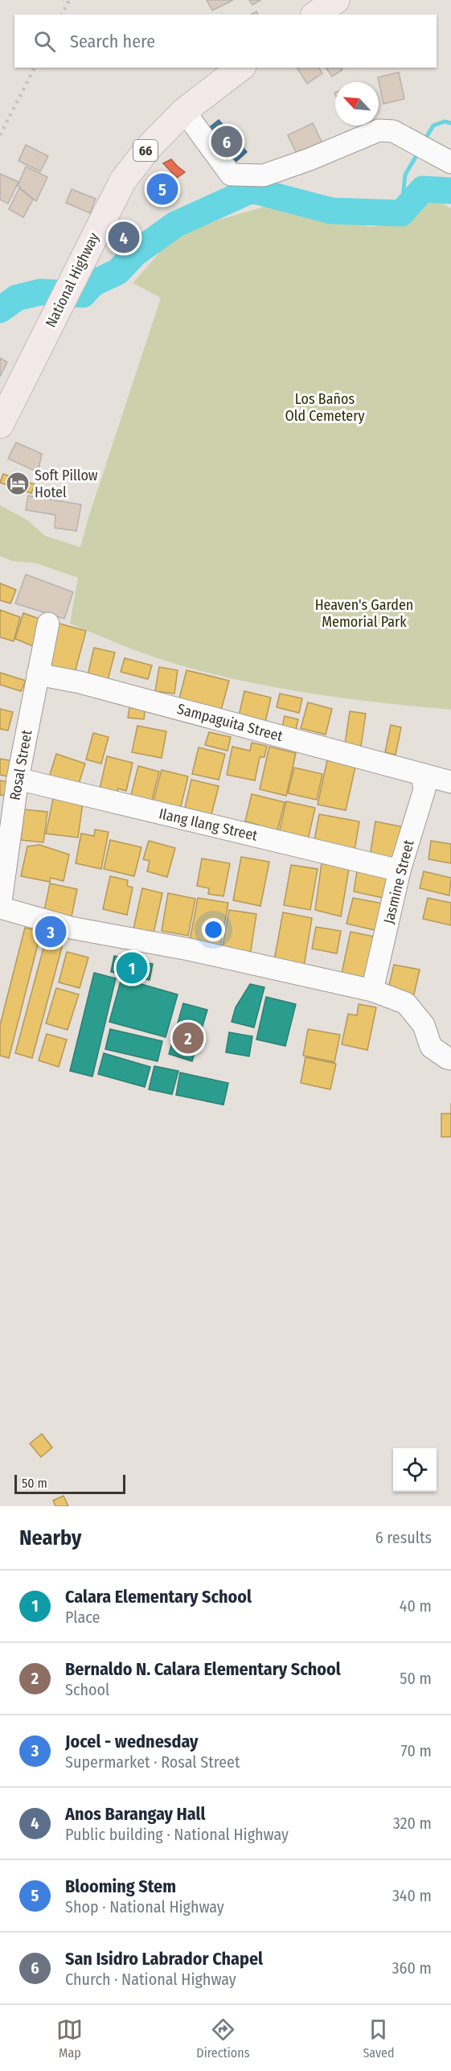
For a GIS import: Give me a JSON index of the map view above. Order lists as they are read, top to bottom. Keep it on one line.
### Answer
{"streets":{"main road":["66","National Highway"],"street":["Sampaguita Street","Rosal Street","Ilang Ilang Street","Jasmine Street"]},"crossings":[["Sampaguita Street","Rosal Street"],["Sampaguita Street","Jasmine Street"],["Rosal Street","Ilang Ilang Street"],["Ilang Ilang Street","Jasmine Street"]],"parks":["Los Baños Old Cemetery","Heaven's Garden Memorial Park"],"places":{"hotel":["Soft Pillow Hotel"]},"scale_bar":"50 m","north":"top left","page":{"search":"Search here","pins":["6","5","4","3","1","2"],"scale":"50 m","heading":["Nearby","6 results"],"list":[{"mark":"1","name":"Calara Elementary School","note":"Place","value":"40 m"},{"mark":"2","name":"Bernaldo N. Calara Elementary School","note":"School","value":"50 m"},{"mark":"3","name":"Jocel - wednesday","note":"Supermarket · Rosal Street","value":"70 m"},{"mark":"4","name":"Anos Barangay Hall","note":"Public building · National Highway","value":"320 m"},{"mark":"5","name":"Blooming Stem","note":"Shop · National Highway","value":"340 m"},{"mark":"6","name":"San Isidro Labrador Chapel","note":"Church · National Highway","value":"360 m"}],"nav":["Map","Directions","Saved"]}}
